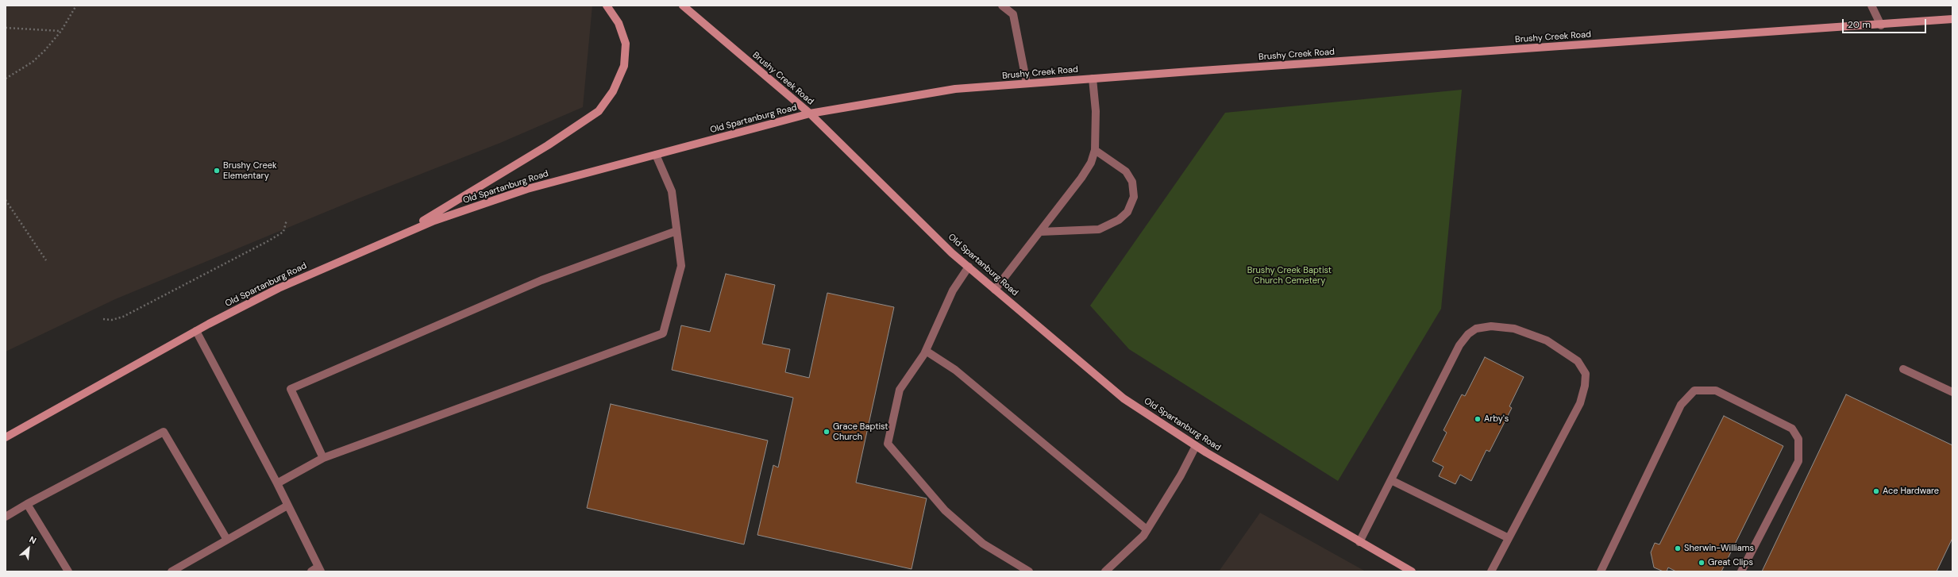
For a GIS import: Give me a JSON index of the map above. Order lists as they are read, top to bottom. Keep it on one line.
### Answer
{"streets":{"main road":["Brushy Creek Road","Old Spartanburg Road"]},"crossings":[["Brushy Creek Road","Old Spartanburg Road"]],"parks":["Brushy Creek Baptist Church Cemetery"],"places":["Brushy Creek Elementary","Arby's","Grace Baptist Church","Ace Hardware","Sherwin-Williams","Great Clips"],"scale_bar":"20 m","north":"top right"}
